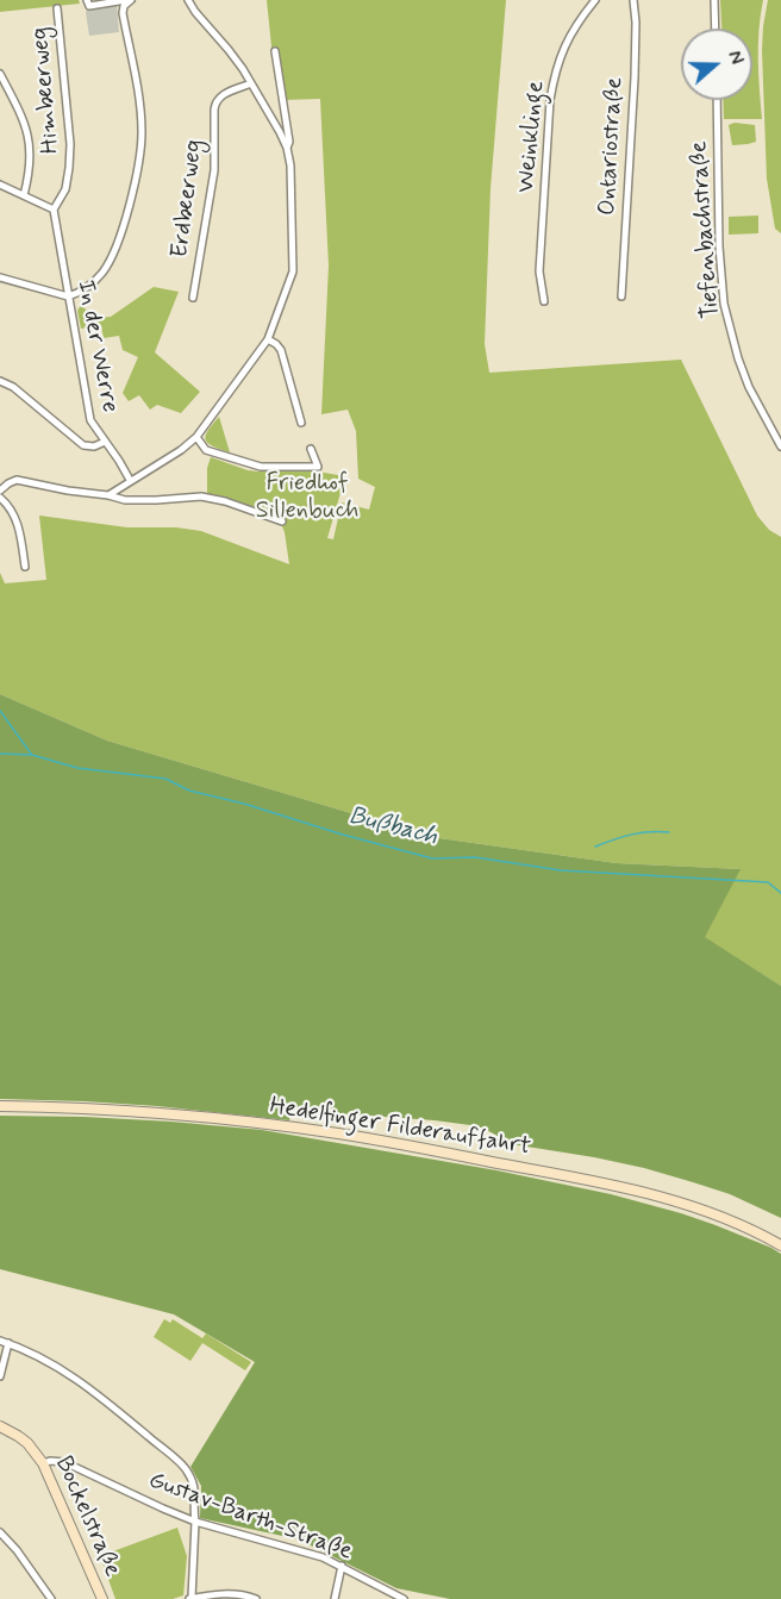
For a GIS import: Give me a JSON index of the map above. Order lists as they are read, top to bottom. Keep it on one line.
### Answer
{"streets":{"main road":["Hedelfinger Filderauffahrt","Bockelstraße"],"street":["Himbeerweg","Weinklinge","Ontariostraße","Erdbeerweg","Tiefenbachstraße","In der Werre","Gustav-Barth-Straße"]},"crossings":[["Himbeerweg","In der Werre"],["Bockelstraße","Gustav-Barth-Straße"]],"water":["Bußbach"],"parks":["Friedhof Sillenbuch"],"north":"right"}
